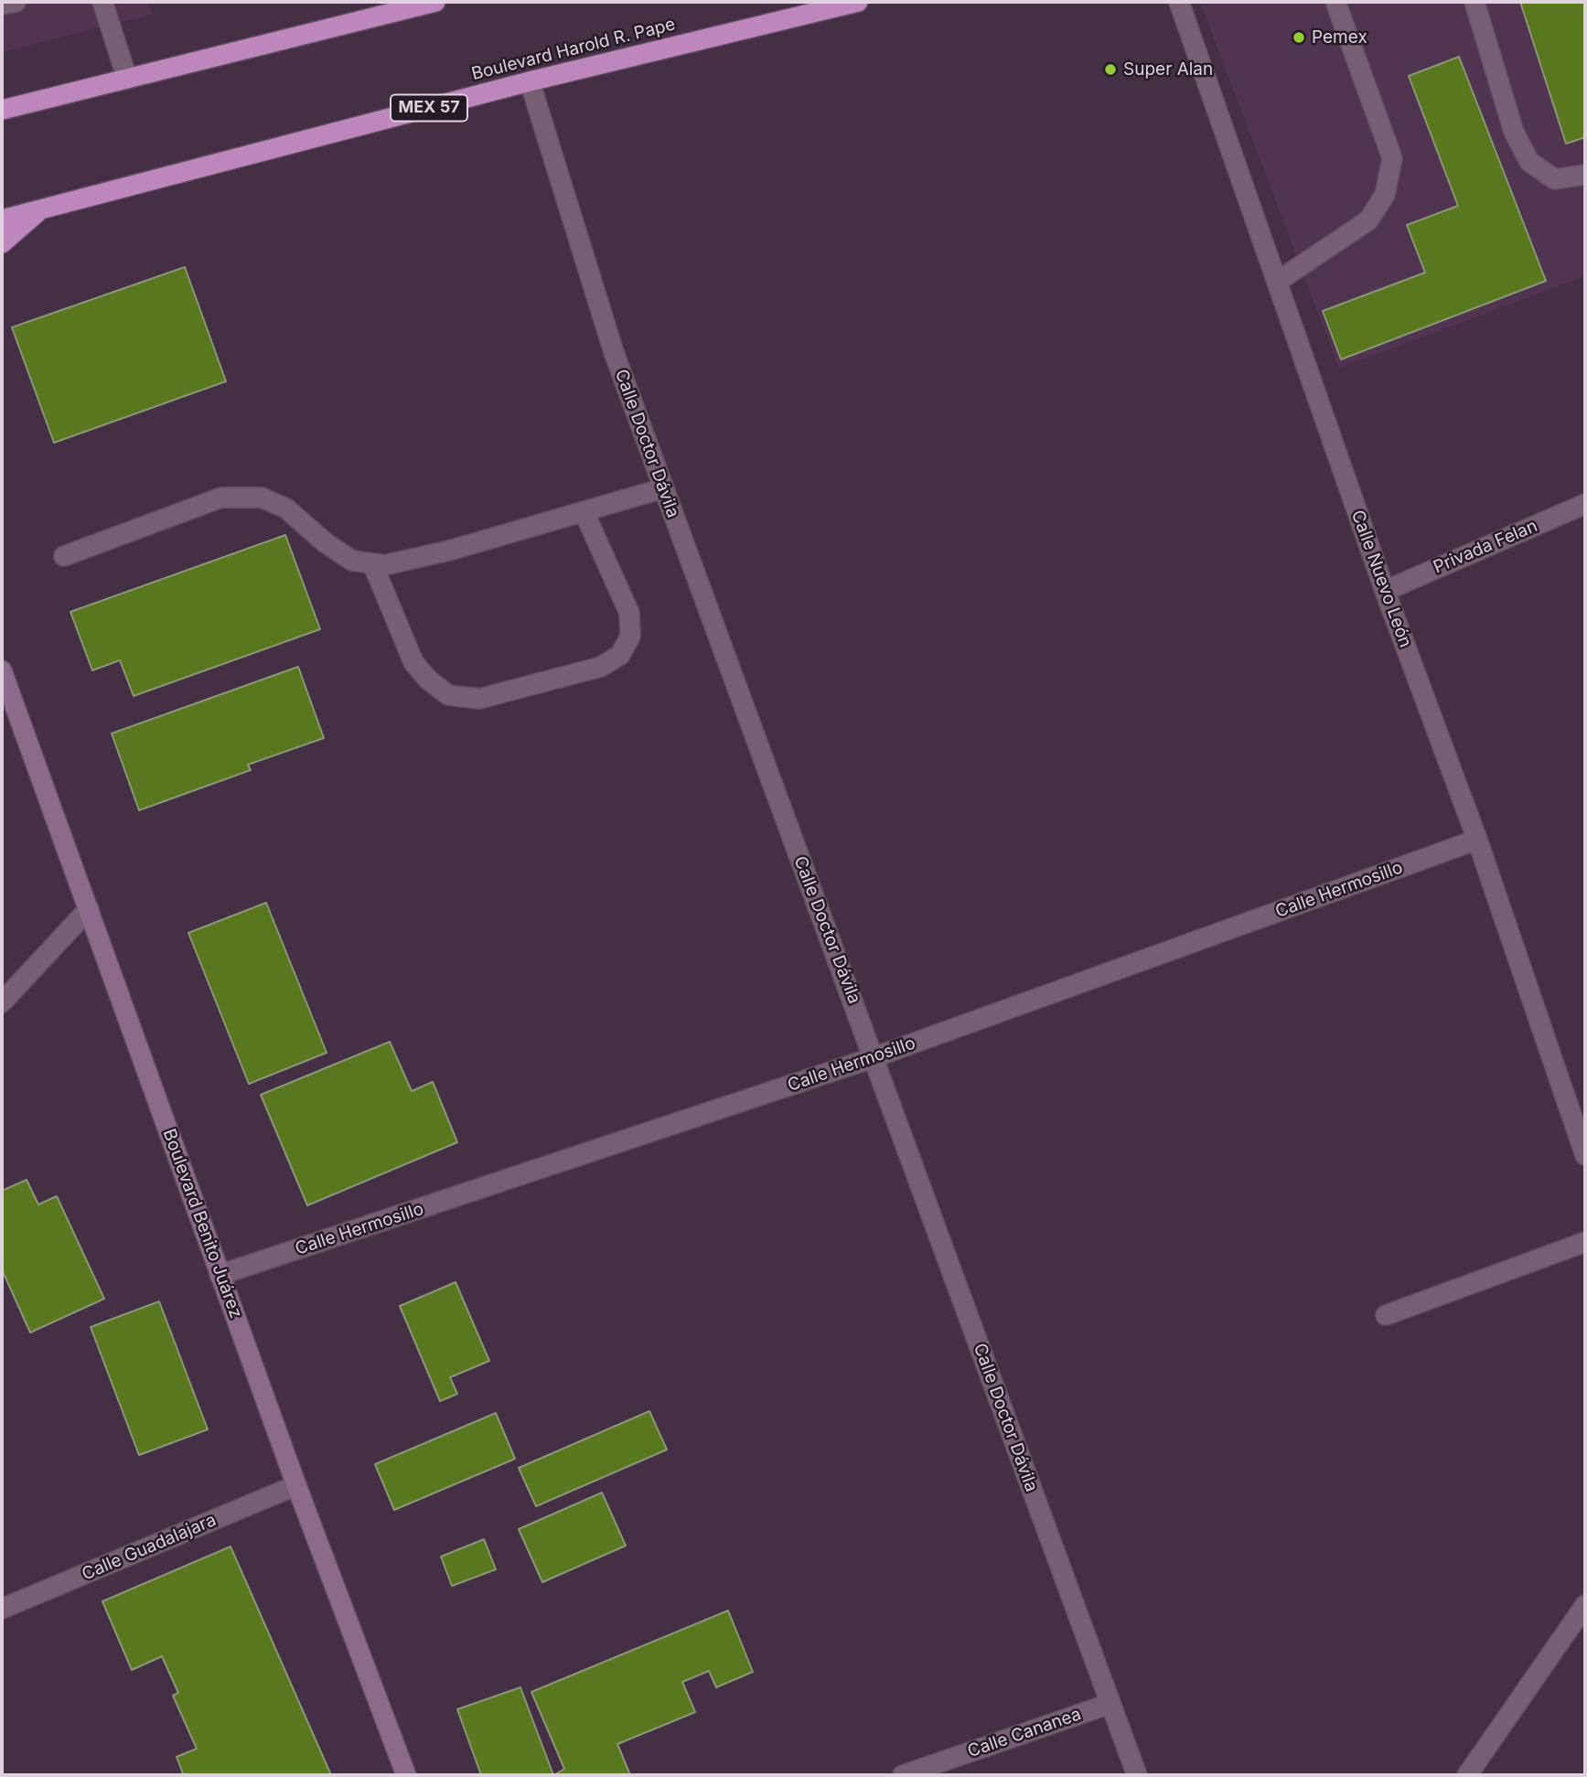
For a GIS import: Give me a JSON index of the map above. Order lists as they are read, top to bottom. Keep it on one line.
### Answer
{"streets":{"highway":["Boulevard Harold R. Pape","MEX 57"],"main road":["Boulevard Benito Juárez"],"street":["Calle Doctor Dávila","Privada Felan","Calle Nuevo León","Calle Hermosillo","Calle Guadalajara","Calle Cananea"]},"crossings":[["Boulevard Harold R. Pape","Calle Doctor Dávila"],["Calle Doctor Dávila","Calle Hermosillo"],["Calle Doctor Dávila","Calle Cananea"],["Privada Felan","Calle Nuevo León"],["Calle Nuevo León","Calle Hermosillo"],["Calle Hermosillo","Boulevard Benito Juárez"],["Boulevard Benito Juárez","Calle Guadalajara"]],"places":["Pemex","Super Alan"]}
